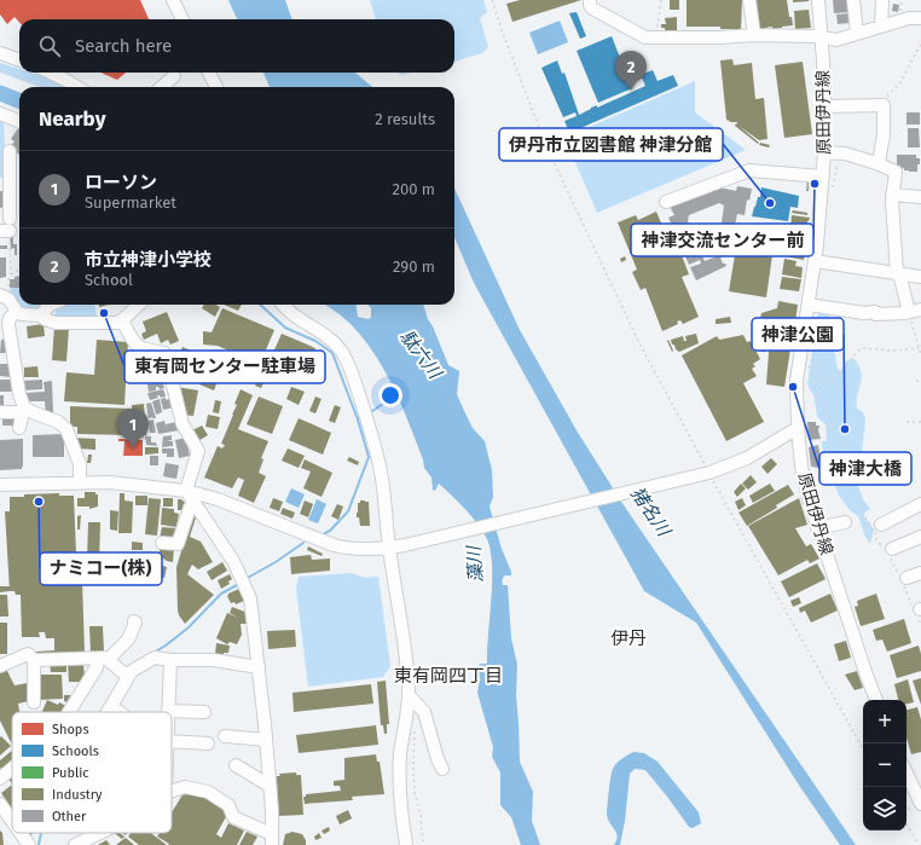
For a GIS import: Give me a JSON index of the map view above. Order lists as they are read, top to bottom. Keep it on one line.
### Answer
{"streets":{"street":["原田伊丹線"]},"districts":["伊丹","東有岡四丁目"],"water":["駄六川","猪名川","藻川"],"places":["神津交流センター前","伊丹市立図書館 神津分館","東有岡センター駐車場","神津大橋","神津公園","ナミコー(株)"],"legend":["Shops","Schools","Public","Industry","Other"],"page":{"search":"Search here","pins":["2","1"],"heading":["Nearby","2 results"],"list":[{"mark":"1","name":"ローソン","note":"Supermarket","value":"200 m"},{"mark":"2","name":"市立神津小学校","note":"School","value":"290 m"}],"map_buttons":["+","−"]}}
